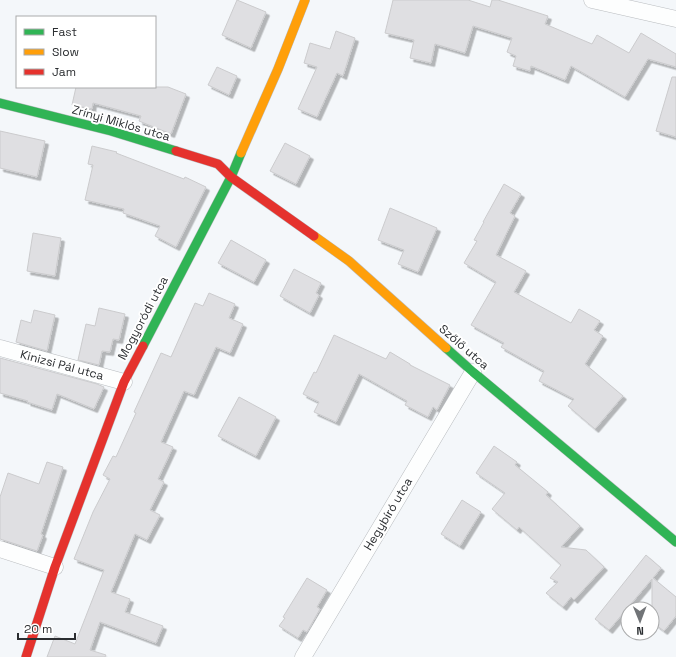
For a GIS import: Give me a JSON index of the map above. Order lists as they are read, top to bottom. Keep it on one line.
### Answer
{"streets":{"street":["Zrínyi Miklós utca","Mogyoródi utca","Szőlő utca","Kinizsi Pál utca","Hegybíró utca"]},"crossings":[["Zrínyi Miklós utca","Mogyoródi utca"],["Zrínyi Miklós utca","Szőlő utca"],["Mogyoródi utca","Szőlő utca"],["Mogyoródi utca","Kinizsi Pál utca"],["Szőlő utca","Hegybíró utca"]],"legend":["Fast","Slow","Jam"],"scale_bar":"20 m","north":"bottom"}
